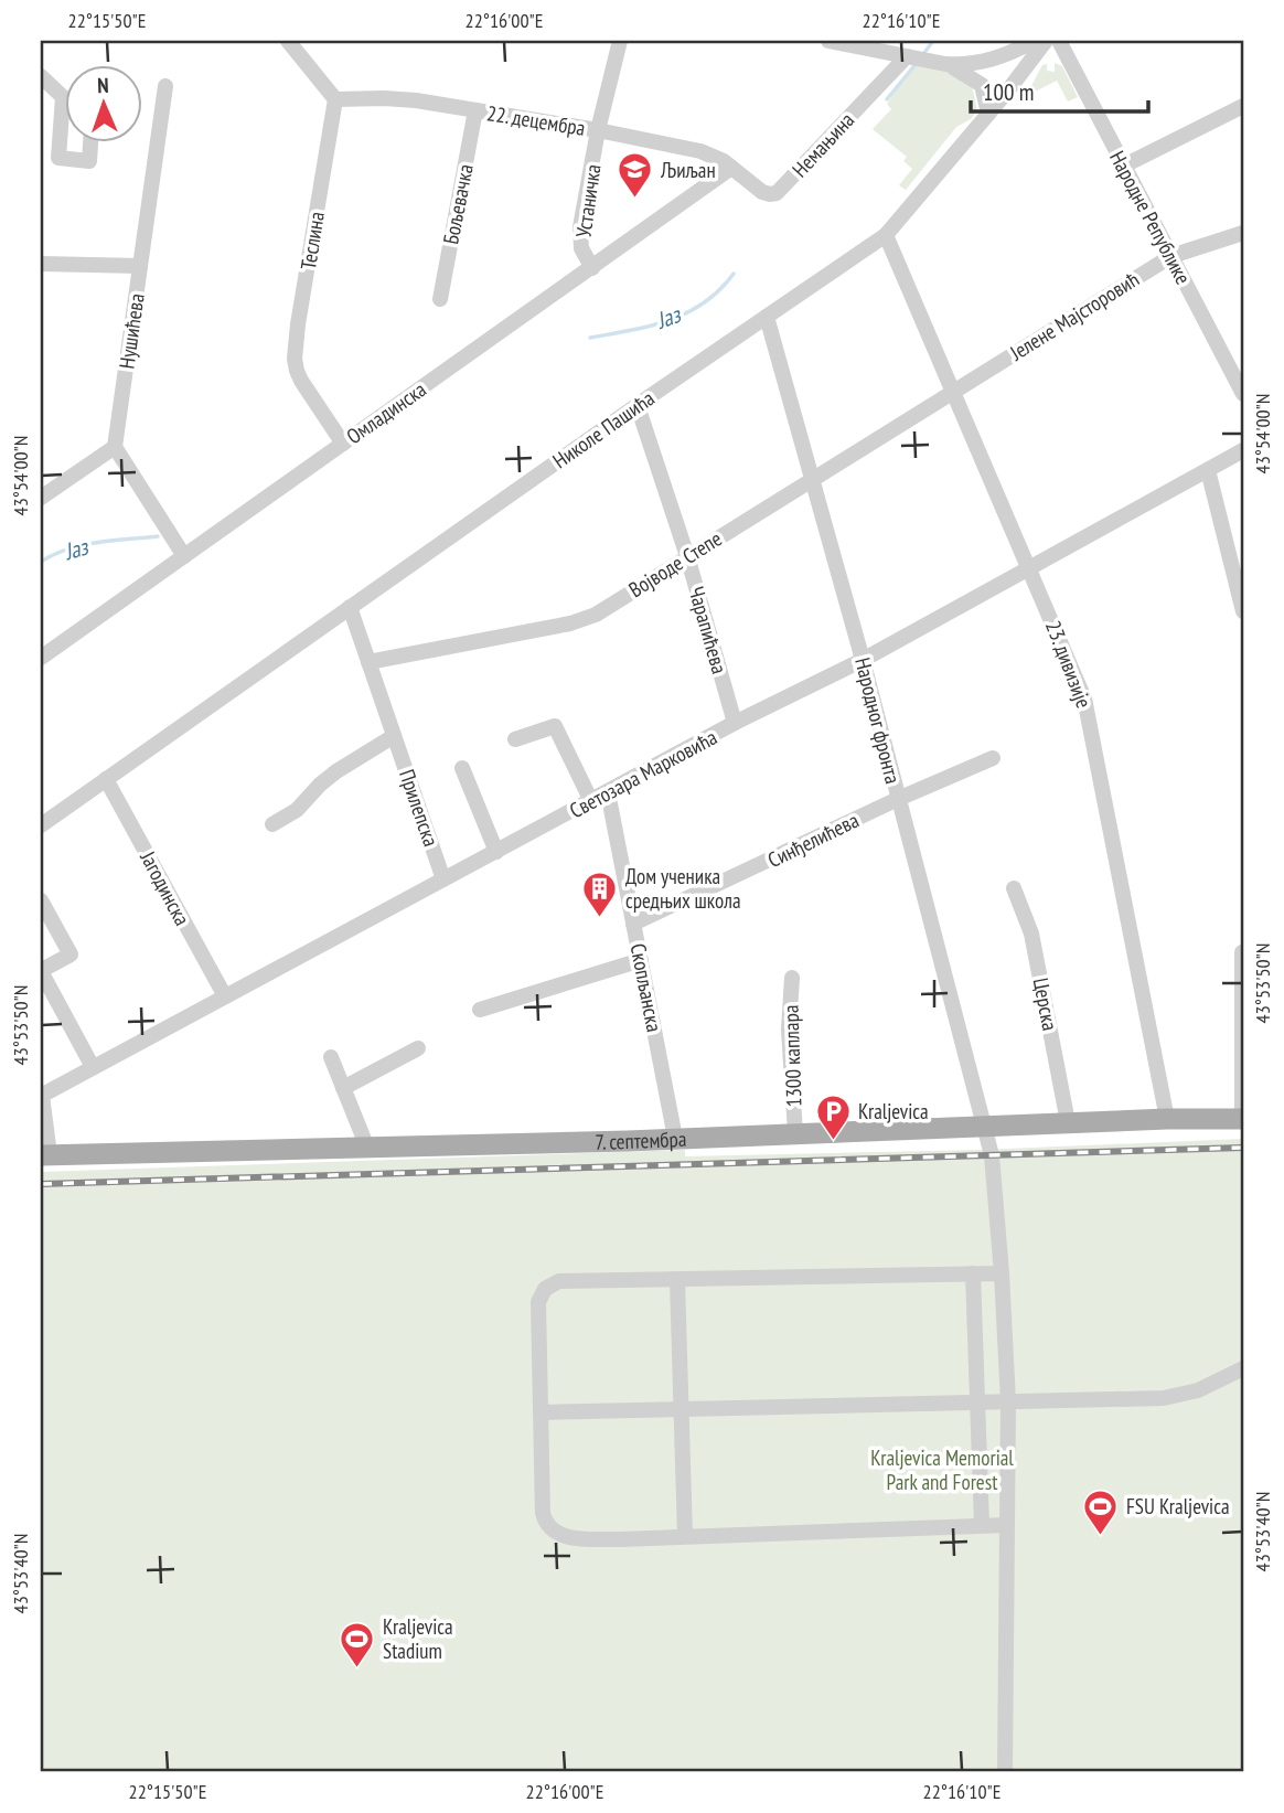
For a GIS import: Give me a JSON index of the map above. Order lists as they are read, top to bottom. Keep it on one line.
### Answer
{"streets":{"main road":["7. септембра"],"street":["22. децембра","Немањина","Устаничка","Бољевачка","Народне Републике","Теслина","Јелене Мајсторовић","Нушићева","Омладинска","Николе Пашића","Војводе Степе","Чарапићева","23. дивизије","Народног фронта","Светозара Марковића","Прилепска","Синђелићева","Јагодинска","Скопљанска","Церска","1300 каплара"]},"crossings":[["22. децембра","Немањина"],["22. децембра","Устаничка"],["22. децембра","Бољевачка"],["22. децембра","Теслина"],["22. децембра","Омладинска"],["Немањина","Омладинска"],["Устаничка","Омладинска"],["Народне Републике","Јелене Мајсторовић"],["Теслина","Омладинска"],["Јелене Мајсторовић","Војводе Степе"],["Јелене Мајсторовић","23. дивизије"],["Николе Пашића","Чарапићева"],["Николе Пашића","23. дивизије"],["Николе Пашића","Народног фронта"],["Николе Пашића","Прилепска"],["Николе Пашића","Јагодинска"],["Војводе Степе","Чарапићева"],["Војводе Степе","23. дивизије"],["Војводе Степе","Народног фронта"],["Војводе Степе","Прилепска"],["Чарапићева","Светозара Марковића"],["23. дивизије","Светозара Марковића"],["23. дивизије","7. септембра"],["Народног фронта","Светозара Марковића"],["Народног фронта","Синђелићева"],["Народног фронта","7. септембра"],["Светозара Марковића","Прилепска"],["Светозара Марковића","Јагодинска"],["Светозара Марковића","Скопљанска"],["Светозара Марковића","7. септембра"],["Синђелићева","Скопљанска"],["Скопљанска","7. септембра"],["Церска","7. септембра"],["1300 каплара","7. септембра"]],"water":["Јаз"],"parks":["Kraljevica Memorial Park and Forest"],"places":{"school or university":["Љиљан"],"building":["Дом ученика средњих школа"],"parking":["Kraljevica"],"sports":["FSU Kraljevica","Kraljevica Stadium"]},"scale_bar":"100 m","north":"top","coordinates":["22°15'50\"E","22°16'00\"E","22°16'10\"E","43°54'00\"N","43°53'50\"N","43°53'40\"N"]}
